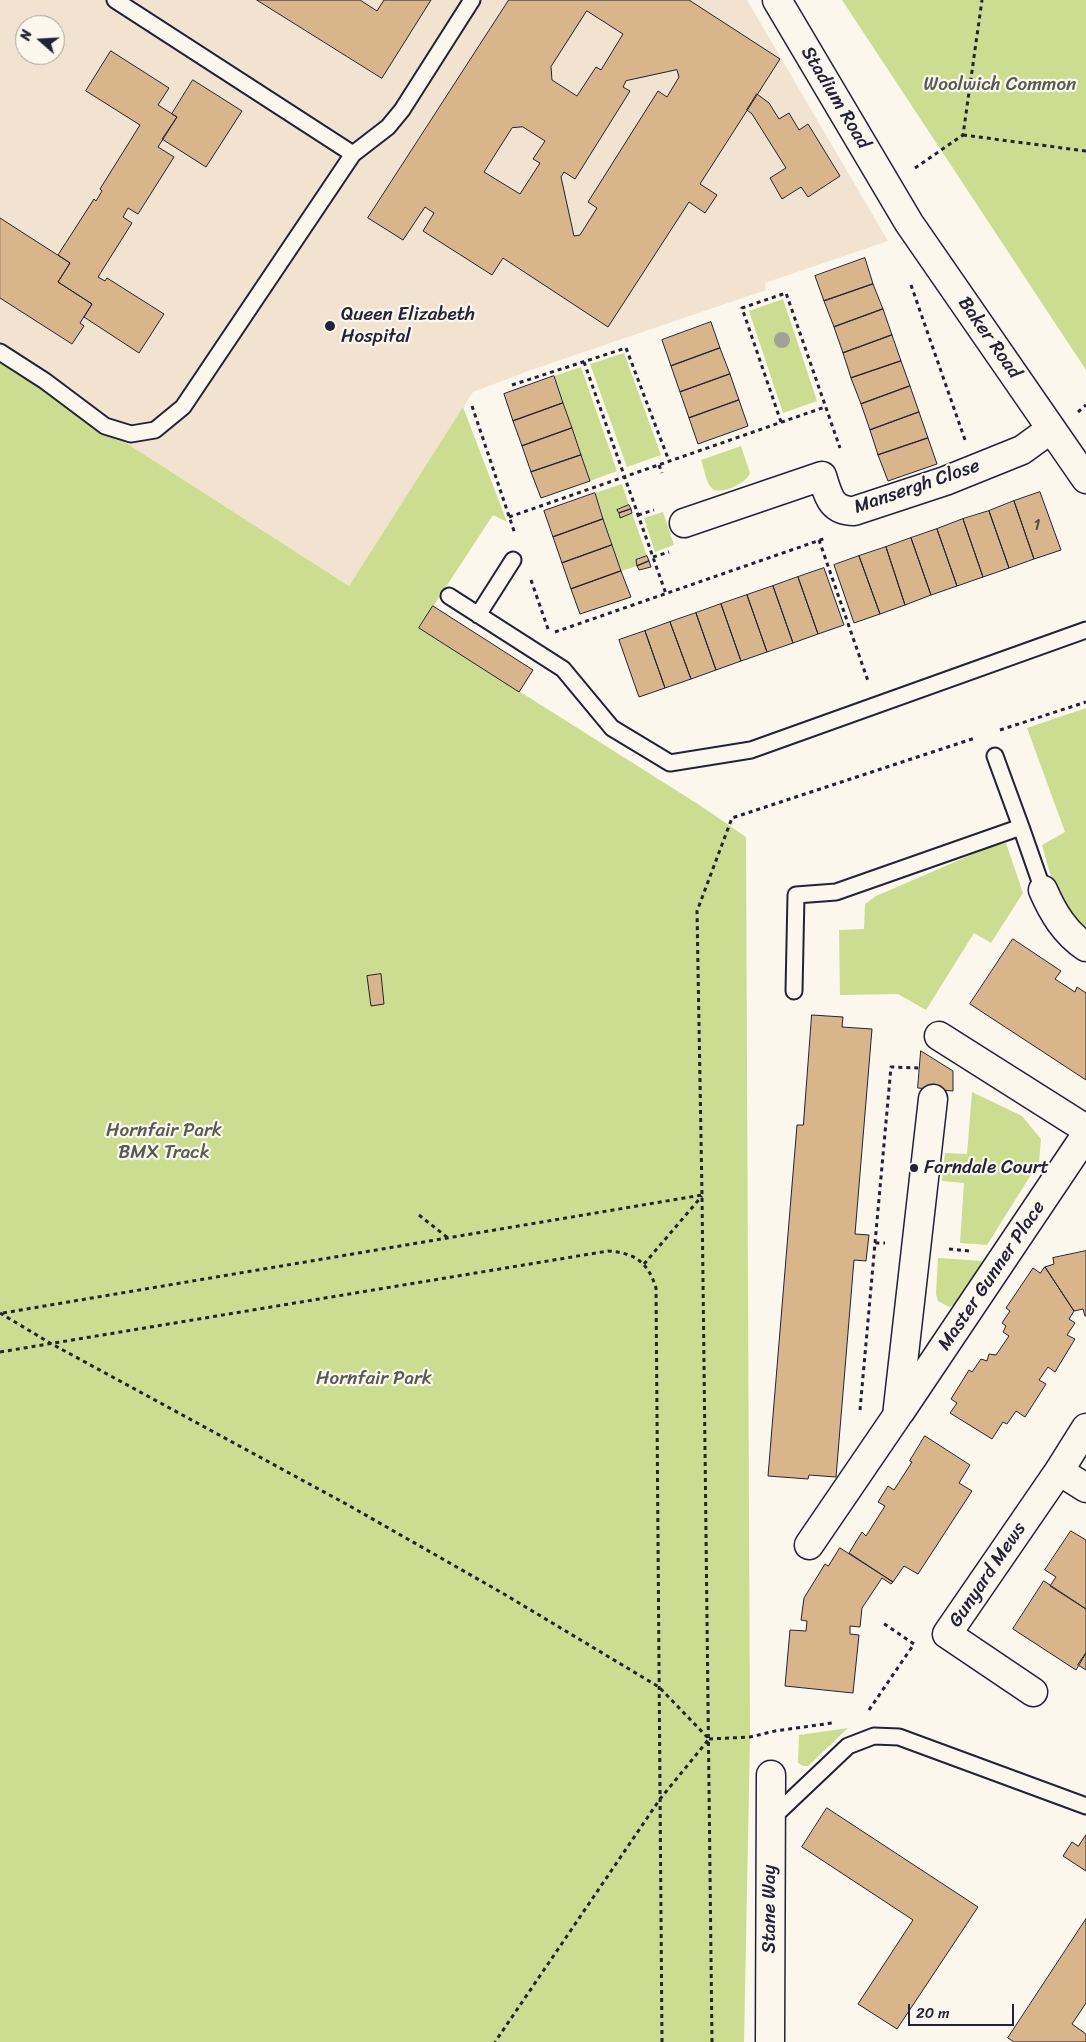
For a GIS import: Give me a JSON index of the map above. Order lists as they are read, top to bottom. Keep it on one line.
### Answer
{"streets":{"street":["Stadium Road","Baker Road","Mansergh Close","Master Gunner Place","Gunyard Mews","Stane Way"]},"crossings":[["Stadium Road","Baker Road"],["Baker Road","Mansergh Close"]],"parks":["Woolwich Common","Hornfair Park BMX Track","Hornfair Park"],"places":["Queen Elizabeth Hospital","Farndale Court"],"house_numbers":["1"],"scale_bar":"20 m","north":"left"}
